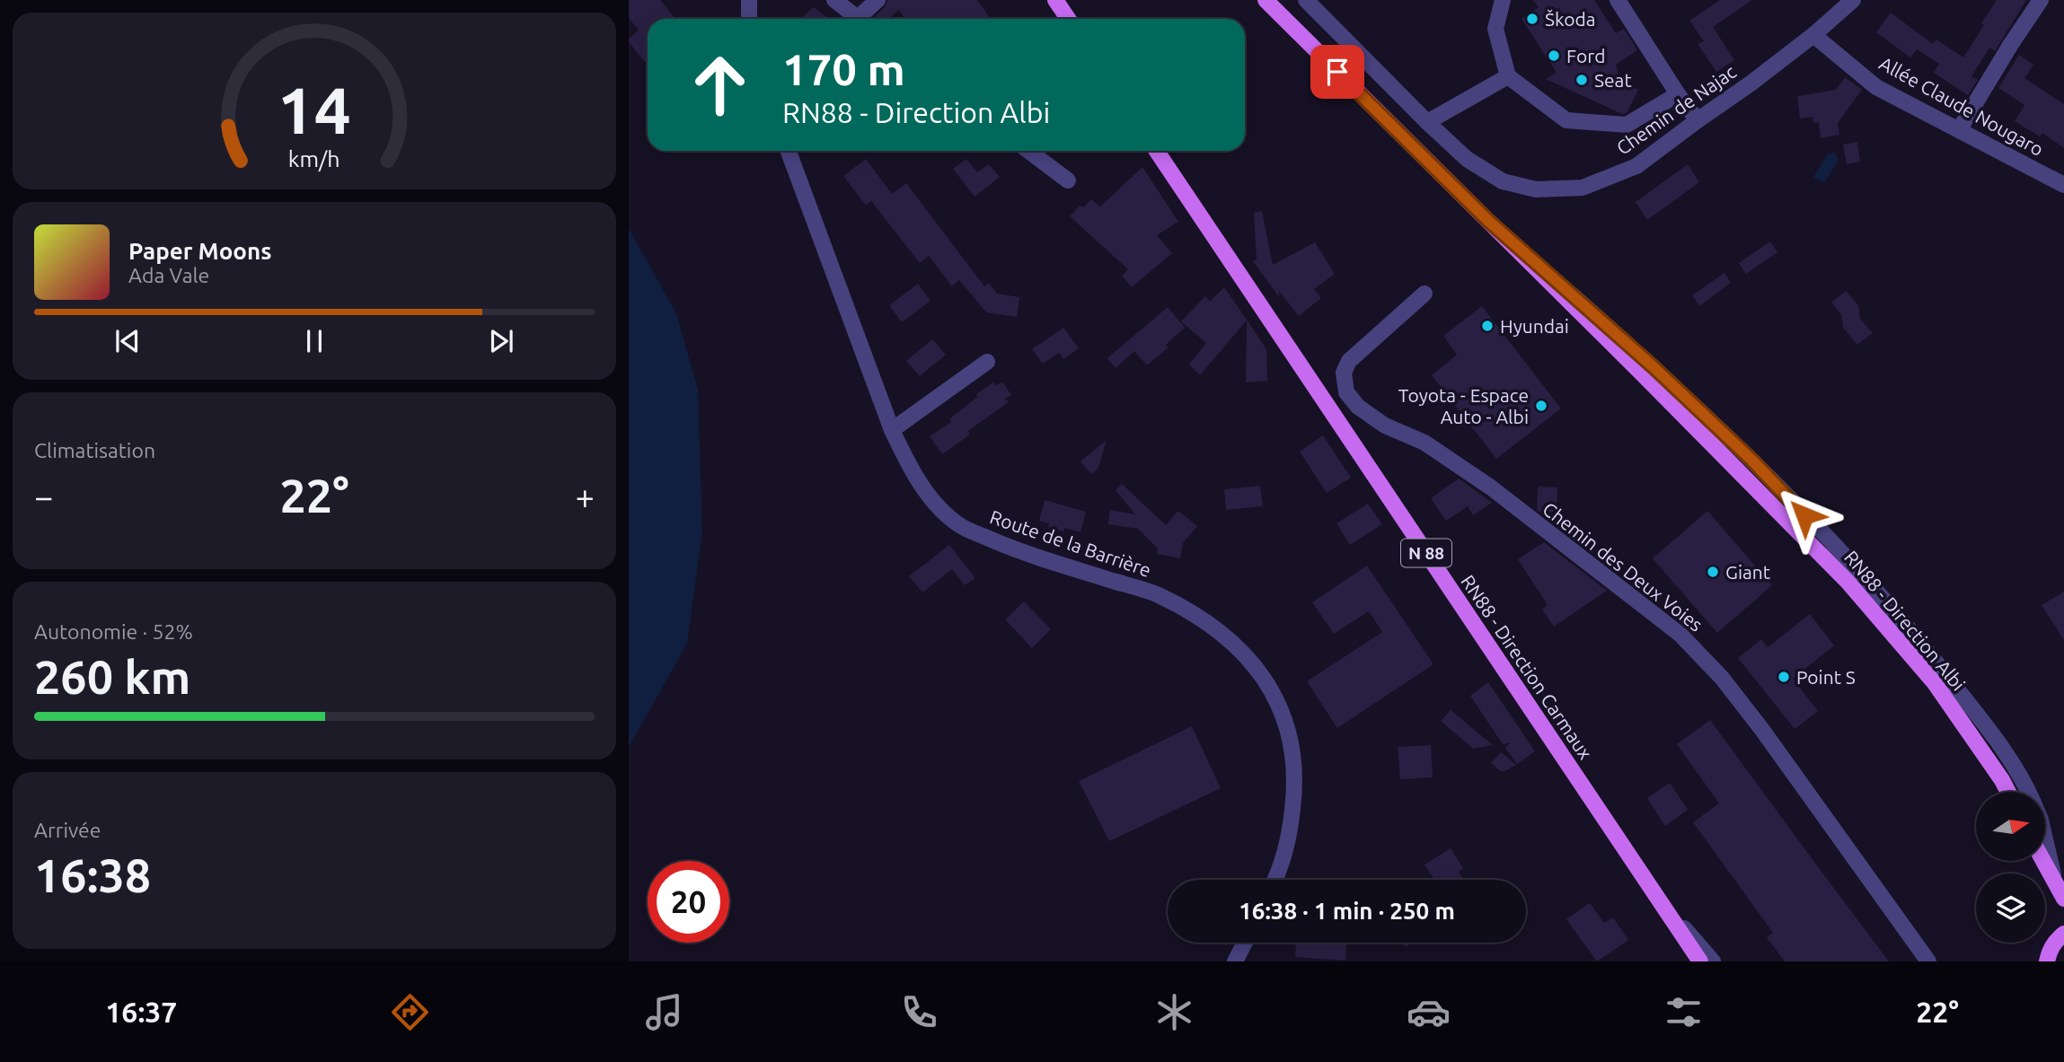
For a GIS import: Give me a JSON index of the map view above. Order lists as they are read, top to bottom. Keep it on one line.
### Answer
{"streets":{"main road":["N 88","RN88 - Direction Albi","RN88 - Direction Carmaux"],"street":["Allée Claude Nougaro","Chemin de Najac","Route de la Barrière","Chemin des Deux Voies"]},"crossings":[["Allée Claude Nougaro","Chemin de Najac"]],"places":["Škoda","Ford","Seat","Hyundai","Toyota - Espace Auto - Albi","Giant","Point S"],"north":"right","page":{"turn":["170 m","RN88 - Direction Albi"],"song":["Paper Moons","Ada Vale"],"tile":["Climatisation",["Autonomie · 52%","260 km"],["Arrivée","16:38"]],"heat":["−","22°","+"],"limit":"20","trip":"16:38 · 1 min · 250 m","tabs":["16:37","22°"],"gauge":["14","km/h"]}}
